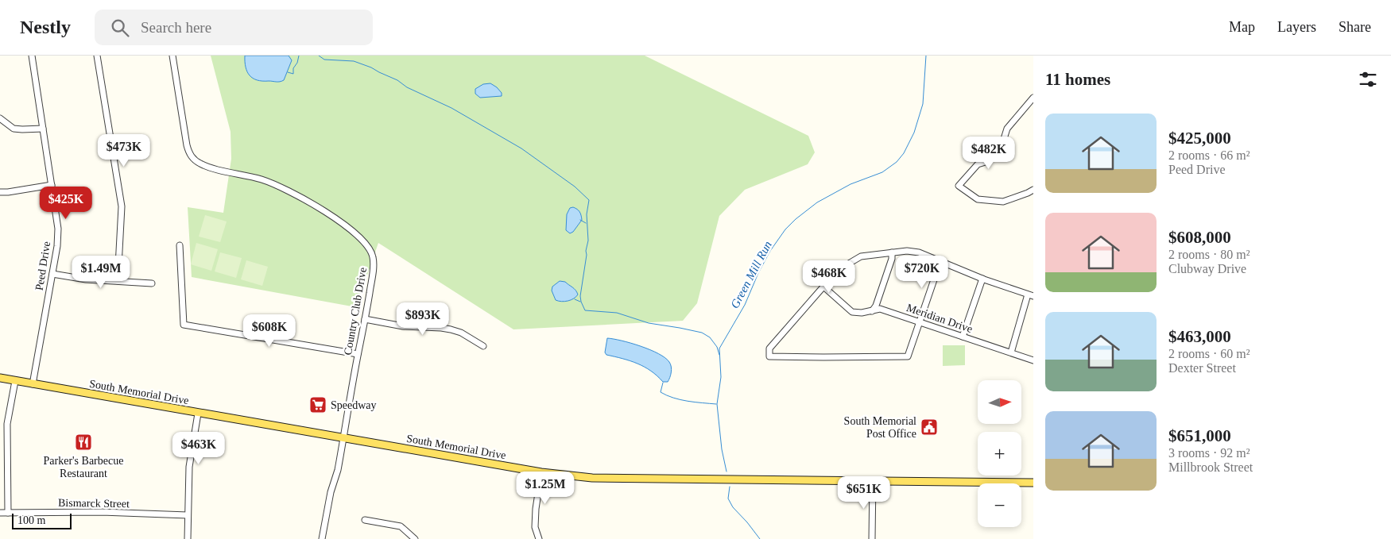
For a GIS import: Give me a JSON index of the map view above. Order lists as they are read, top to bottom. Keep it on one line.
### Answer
{"streets":{"main road":["South Memorial Drive"],"street":["Peed Drive","Country Club Drive","Meridian Drive","Bismarck Street"]},"crossings":[["Peed Drive","South Memorial Drive"],["Country Club Drive","South Memorial Drive"]],"water":["Green Mill Run"],"places":{"supermarket":["Speedway"],"public building":["South Memorial Post Office"],"restaurant":["Parker's Barbecue Restaurant"]},"scale_bar":"100 m","north":"right","page":{"header":"Nestly","search":"Search here","nav":["Map","Layers","Share"],"heading":"11 homes","list":[{"name":"$425,000","note":"2 rooms · 66 m² · Peed Drive"},{"name":"$608,000","note":"2 rooms · 80 m² · Clubway Drive"},{"name":"$463,000","note":"2 rooms · 60 m² · Dexter Street"},{"name":"$651,000","note":"3 rooms · 92 m² · Millbrook Street"}],"price":["$473K","$482K","$425K","$1.49M","$720K","$468K","$893K","$608K","$463K","$1.25M","$651K"],"map_buttons":["+","−"],"scale":"100 m"}}
